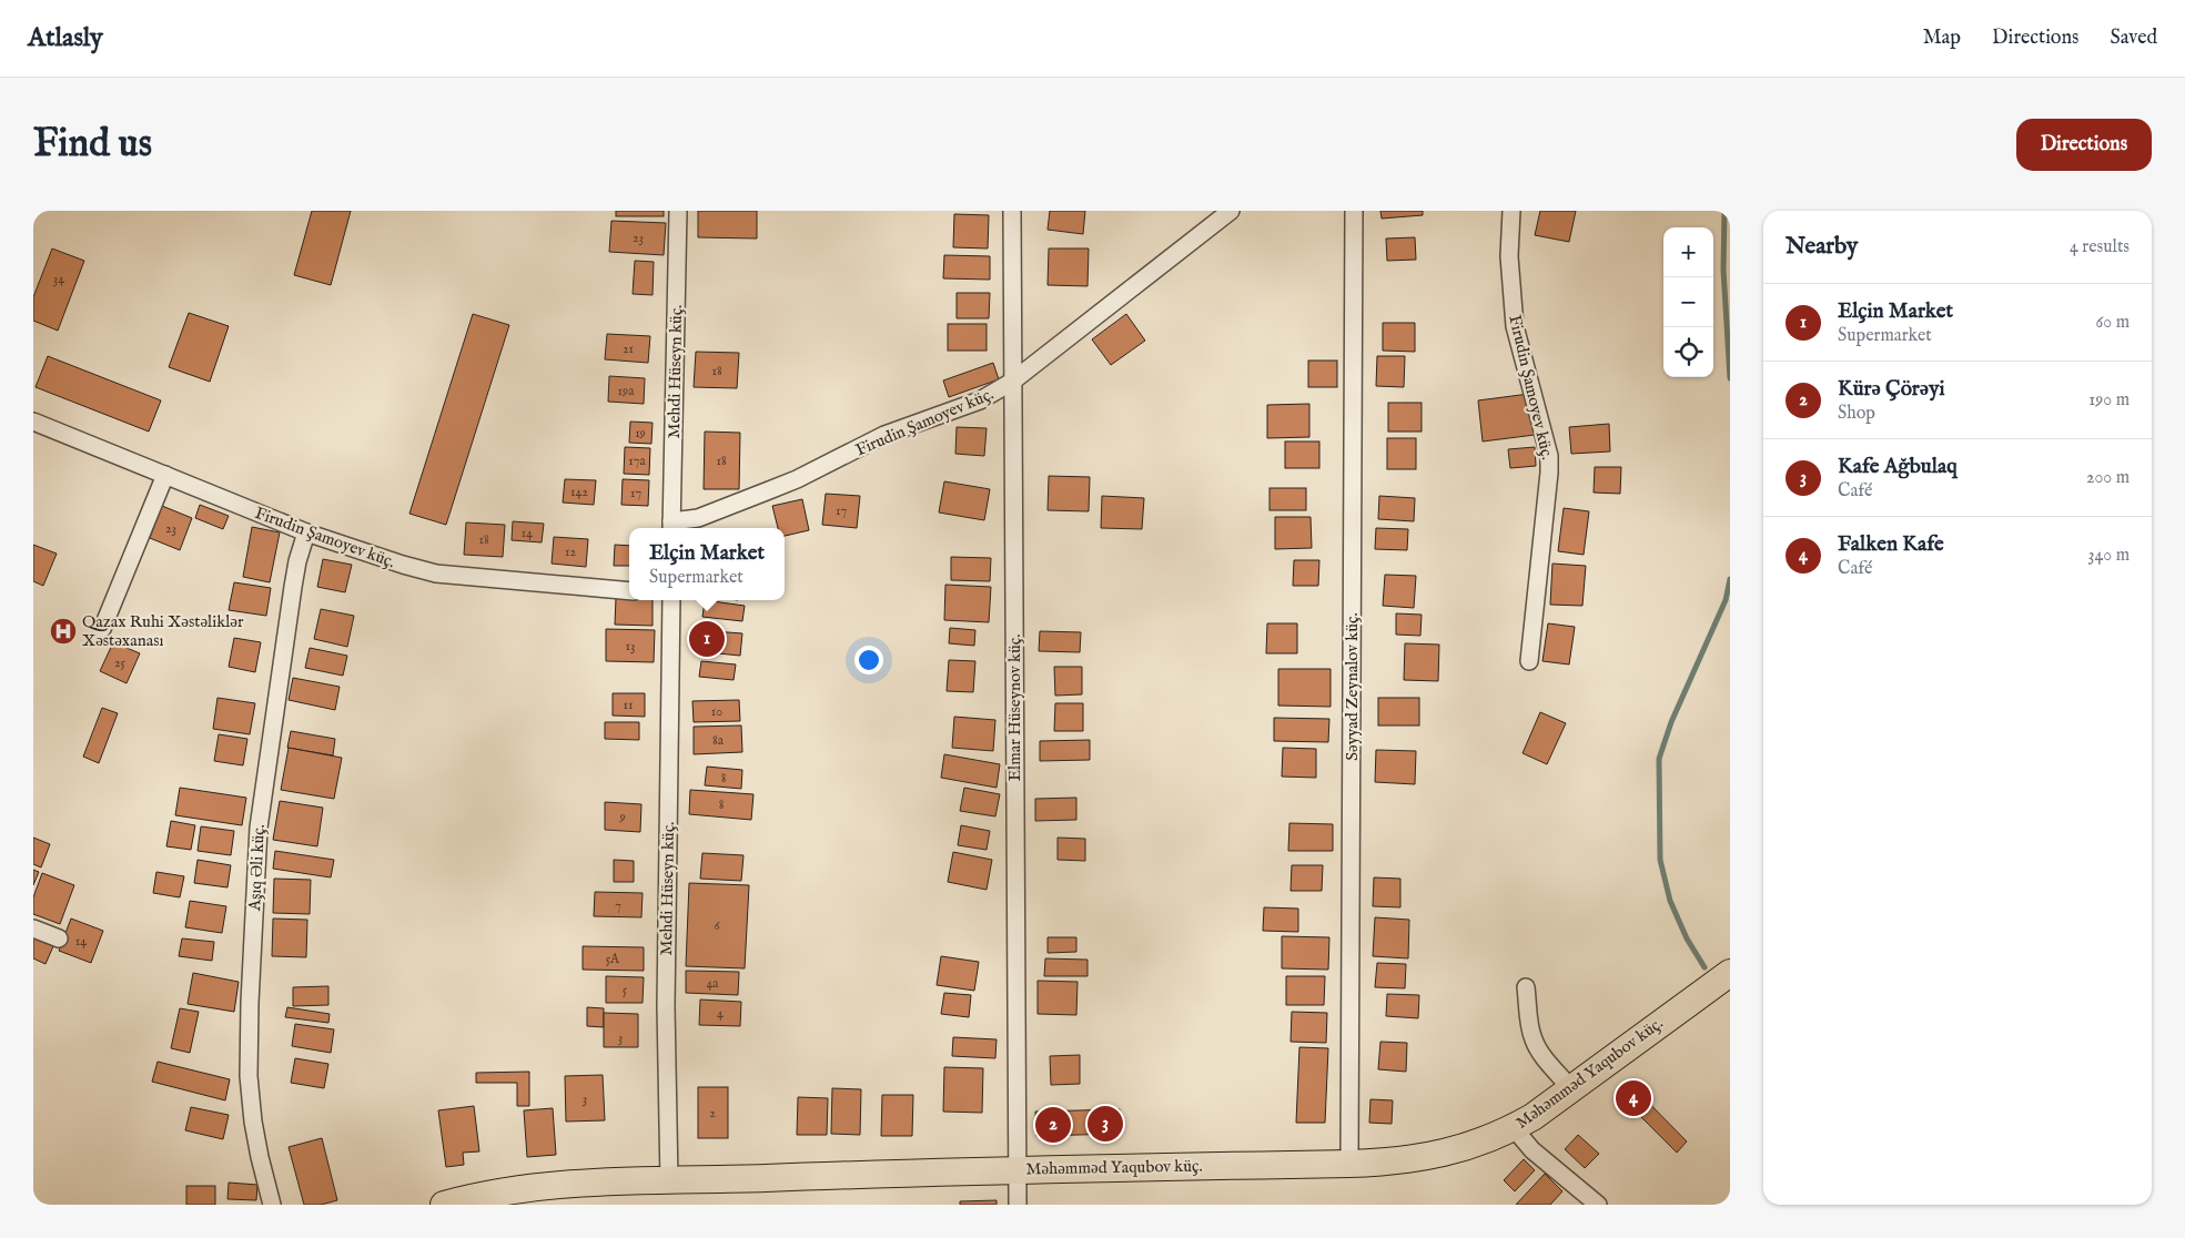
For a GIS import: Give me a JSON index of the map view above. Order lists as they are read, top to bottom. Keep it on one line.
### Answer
{"streets":{"main road":["Məhəmməd Yaqubov küç."],"street":["Mehdi Hüseyn küç.","Firudin Şamoyev küç.","Səyyad Zeynalov küç.","Elmar Hüseynov küç.","Aşıq Əli küç."]},"crossings":[["Mehdi Hüseyn küç.","Firudin Şamoyev küç."],["Mehdi Hüseyn küç.","Məhəmməd Yaqubov küç."],["Firudin Şamoyev küç.","Elmar Hüseynov küç."],["Firudin Şamoyev küç.","Aşıq Əli küç."],["Səyyad Zeynalov küç.","Məhəmməd Yaqubov küç."],["Elmar Hüseynov küç.","Məhəmməd Yaqubov küç."]],"places":{"hospital":["Qazax Ruhi Xəstəliklər Xəstəxanası"]},"house_numbers":["23","34","21","18","19a","19","17a","18","142","17","17","23","14","18","12","13","25","11","10","8a","8","8","9","7","6","14","5A","4a","5","4","3","3","2"],"page":{"header":"Atlasly","nav":["Map","Directions","Saved"],"buttons":"Directions","title":"Find us","heading":["Nearby","4 results"],"map_buttons":["+","−"],"list":[{"mark":"1","name":"Elçin Market","note":"Supermarket","value":"60 m"},{"mark":"2","name":"Kürə Çörəyi","note":"Shop","value":"190 m"},{"mark":"3","name":"Kafe Ağbulaq","note":"Café","value":"200 m"},{"mark":"4","name":"Falken Kafe","note":"Café","value":"340 m"}],"popup":["Elçin Market","Supermarket"],"pins":["1","4","3","2"]}}
